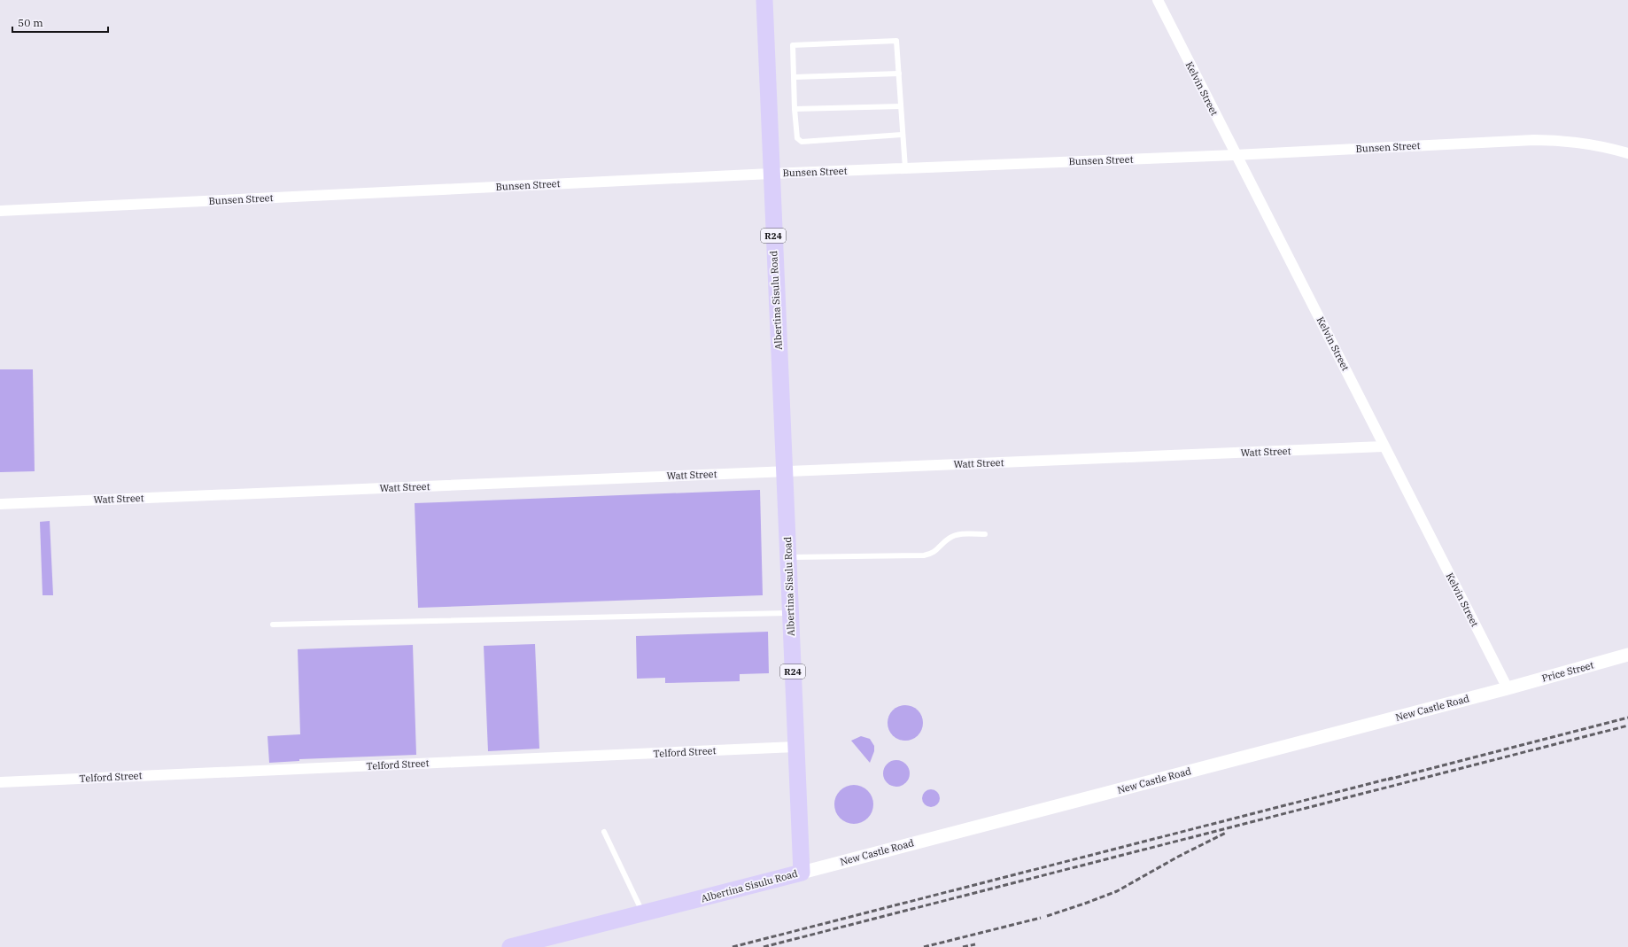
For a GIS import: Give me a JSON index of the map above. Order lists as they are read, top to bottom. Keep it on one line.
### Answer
{"streets":{"main road":["R24","Albertina Sisulu Road"],"street":["Kelvin Street","Bunsen Street","Watt Street","Price Street","New Castle Road","Telford Street"]},"crossings":[["Kelvin Street","Bunsen Street"],["Kelvin Street","Watt Street"],["Kelvin Street","Price Street"],["Kelvin Street","New Castle Road"],["Bunsen Street","Albertina Sisulu Road"],["Albertina Sisulu Road","Watt Street"],["Albertina Sisulu Road","New Castle Road"],["Albertina Sisulu Road","Telford Street"],["Price Street","New Castle Road"]],"scale_bar":"50 m"}
